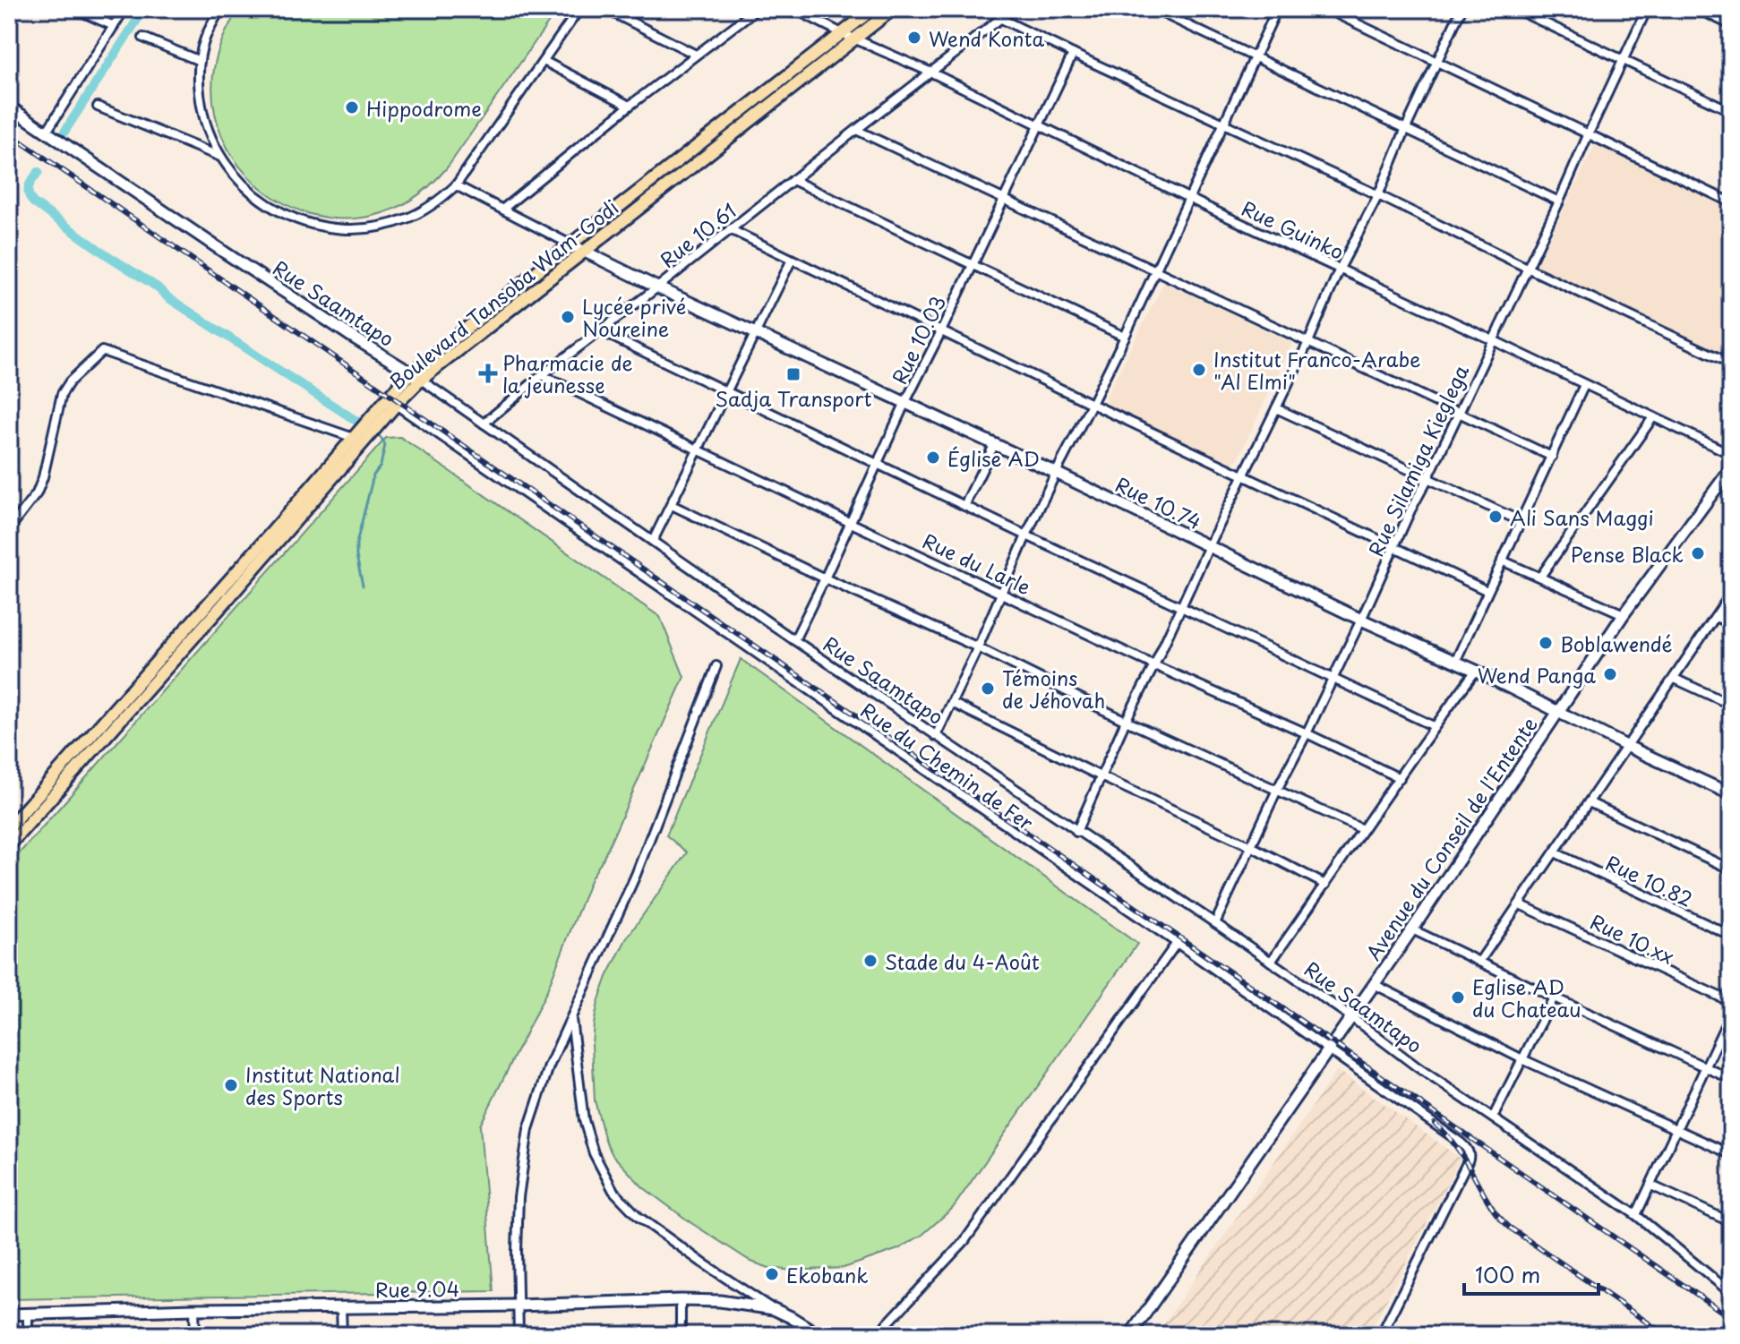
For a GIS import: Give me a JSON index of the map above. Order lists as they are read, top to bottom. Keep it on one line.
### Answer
{"streets":{"main road":["Boulevard Tansoba Wam-Godi","Rue Saamtapo","Rue 10.74","Avenue du Conseil de l'Entente","Rue 9.04"],"street":["Rue Guinko","Rue 10.61","Rue 10.03","Rue Silamiga Kieglega","Rue du Larle","Rue du Chemin de Fer","Rue 10.82","Rue 10.xx"]},"crossings":[["Rue Guinko","Rue 10.61"],["Rue Guinko","Boulevard Tansoba Wam-Godi"],["Rue Guinko","Rue 10.03"],["Rue Guinko","Rue Silamiga Kieglega"],["Rue 10.61","Rue Saamtapo"],["Rue 10.61","Rue 10.74"],["Rue 10.61","Rue du Larle"],["Boulevard Tansoba Wam-Godi","Rue Saamtapo"],["Boulevard Tansoba Wam-Godi","Rue 10.74"],["Boulevard Tansoba Wam-Godi","Rue du Chemin de Fer"],["Rue Saamtapo","Rue 10.03"],["Rue Saamtapo","Rue Silamiga Kieglega"],["Rue Saamtapo","Avenue du Conseil de l'Entente"],["Rue 10.03","Rue 10.74"],["Rue 10.03","Rue du Larle"],["Rue Silamiga Kieglega","Rue 10.74"],["Rue Silamiga Kieglega","Rue du Larle"],["Rue 10.74","Avenue du Conseil de l'Entente"],["Rue du Chemin de Fer","Avenue du Conseil de l'Entente"]],"places":{"other":["Wend Konta","Hippodrome","Lycée privé Noureine","Institut Franco-Arabe \"Al Elmi\"","Église AD","Ali Sans Maggi","Pense Black","Boblawendé","Wend Panga","Témoins de Jéhovah","Stade du 4-Août","Eglise AD du Chateau","Institut National des Sports","Ekobank"],"health":["Pharmacie de la jeunesse"],"transit":["Sadja Transport"]},"scale_bar":"100 m"}
